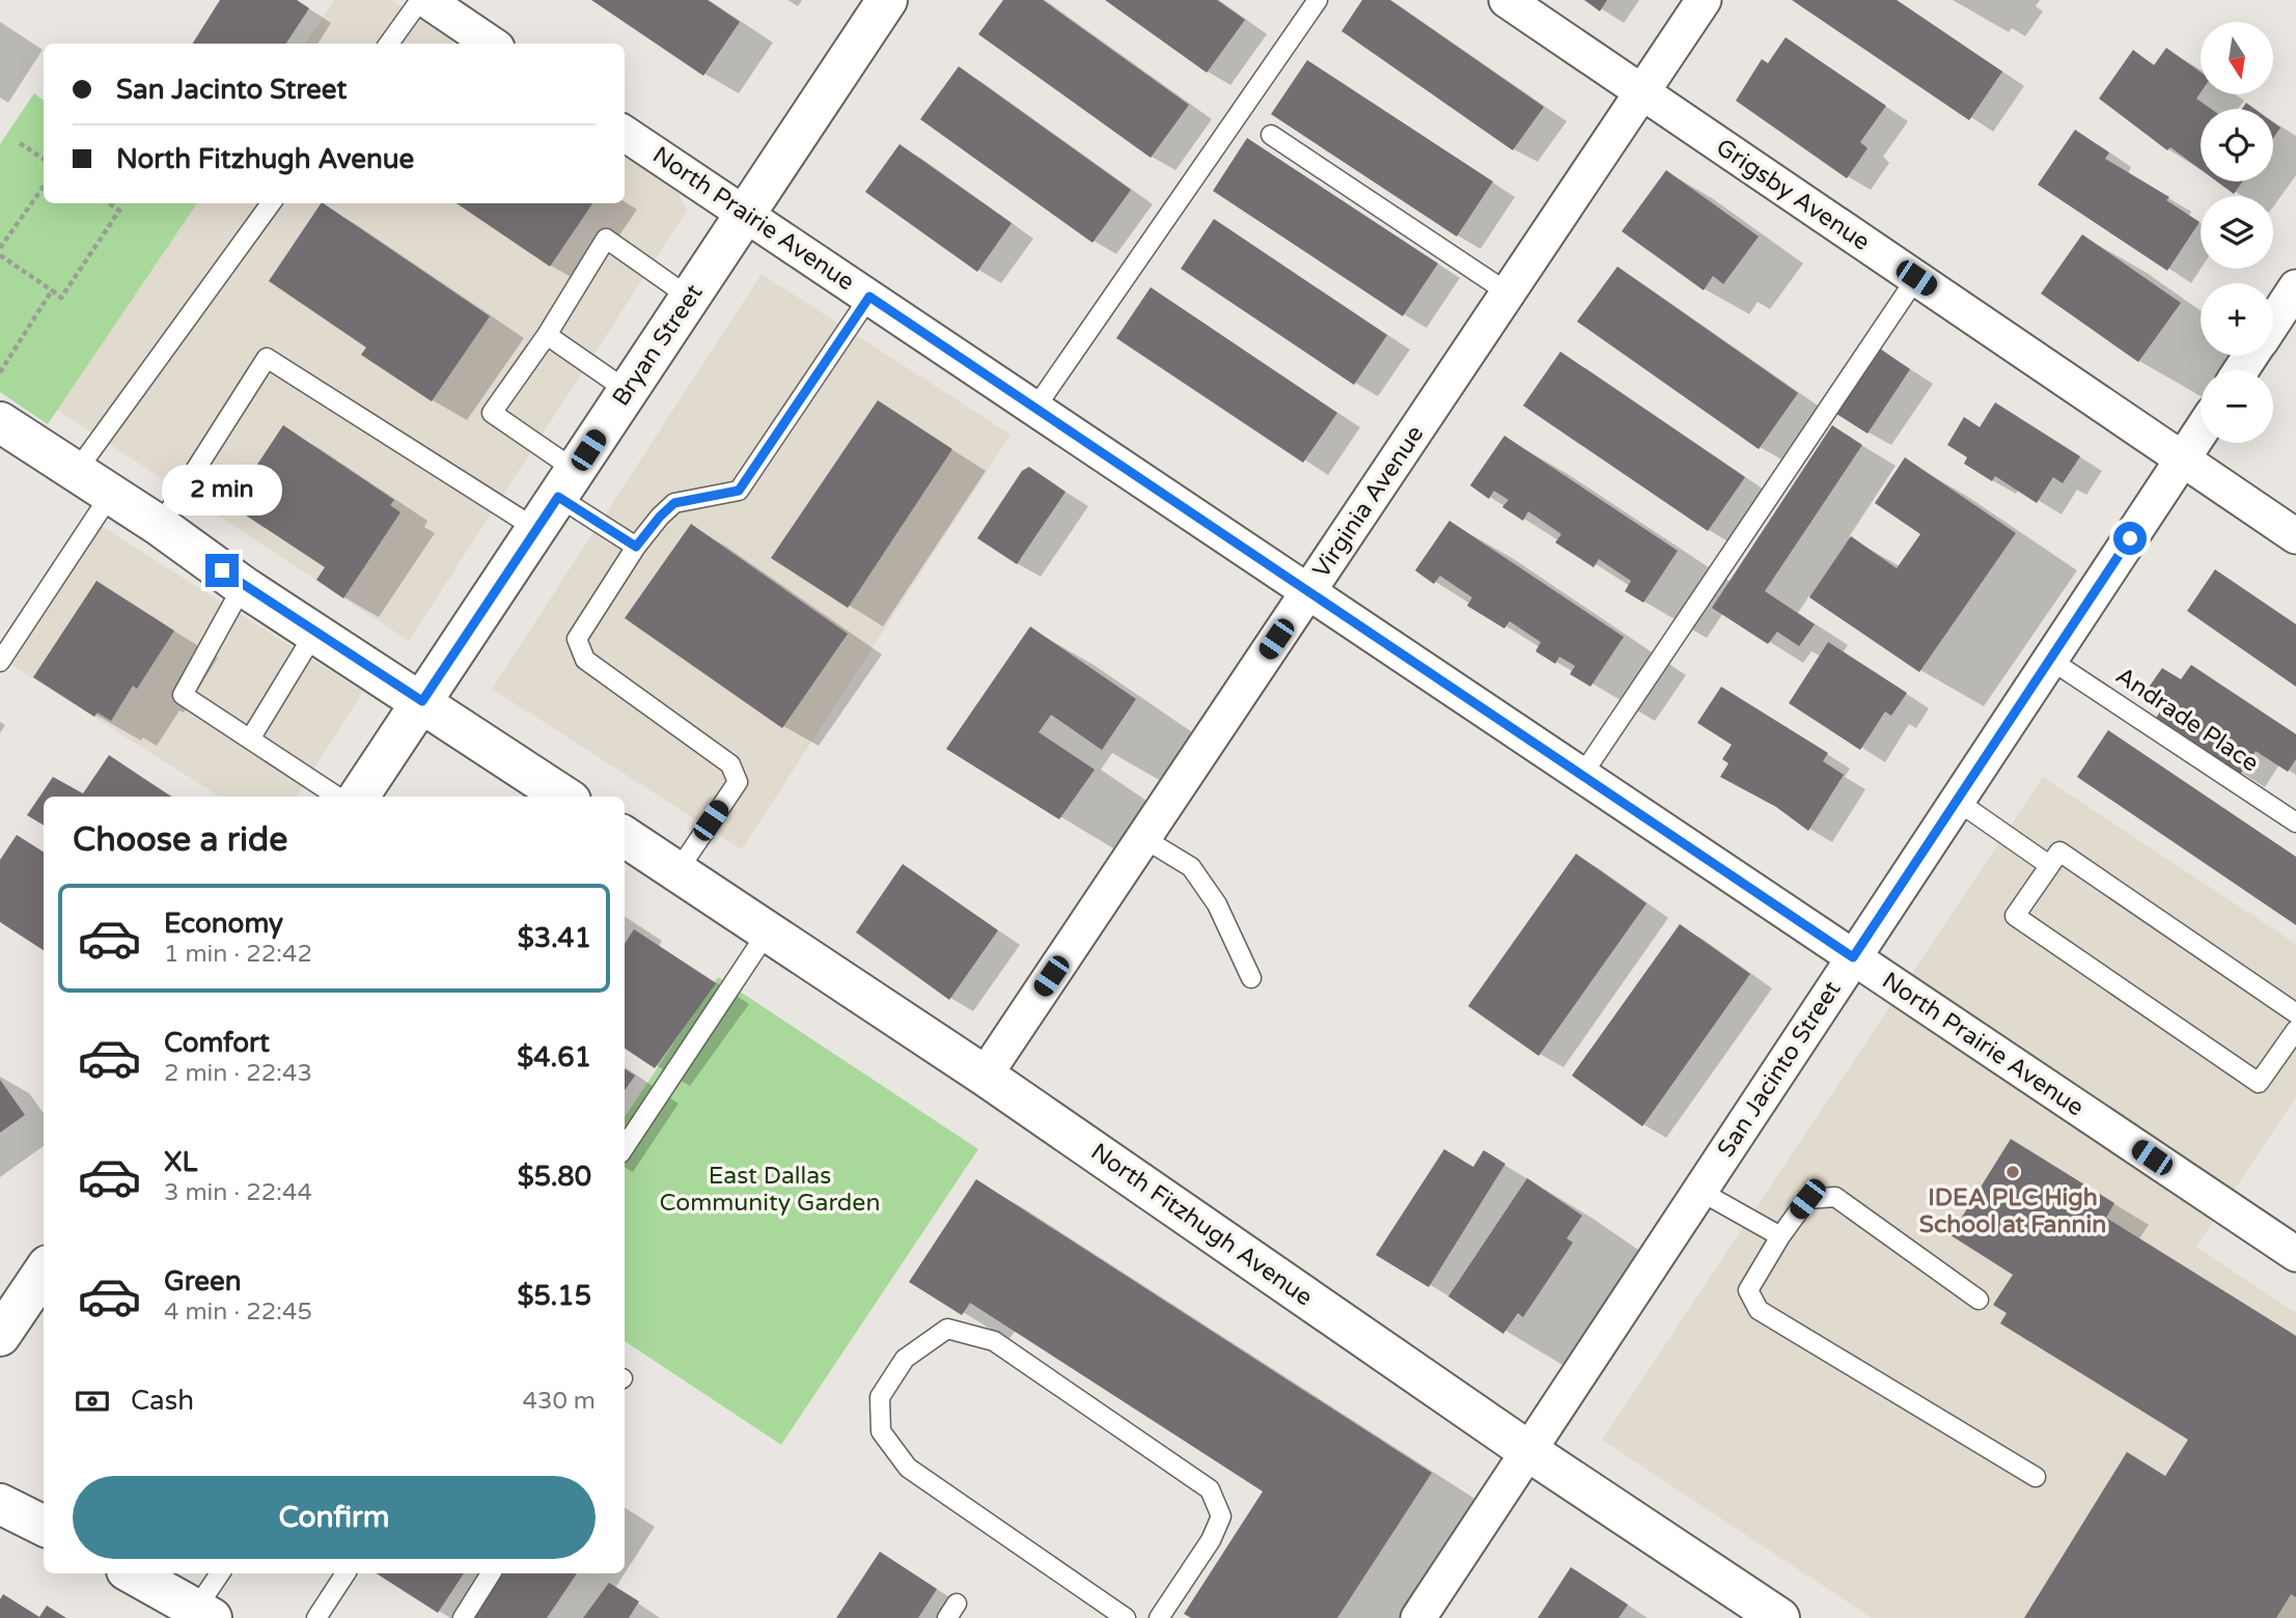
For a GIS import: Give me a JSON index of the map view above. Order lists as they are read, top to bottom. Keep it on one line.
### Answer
{"streets":{"street":["Grigsby Avenue","North Prairie Avenue","Bryan Street","Virginia Avenue","San Jacinto Street","North Fitzhugh Avenue"],"lane":["Andrade Place"]},"crossings":[["Grigsby Avenue","Virginia Avenue"],["Grigsby Avenue","San Jacinto Street"],["North Prairie Avenue","Bryan Street"],["North Prairie Avenue","Virginia Avenue"],["North Prairie Avenue","San Jacinto Street"],["Virginia Avenue","North Fitzhugh Avenue"],["Andrade Place","San Jacinto Street"],["San Jacinto Street","North Fitzhugh Avenue"]],"parks":["East Dallas Community Garden"],"places":["IDEA PLC High School at Fannin"],"north":"bottom","page":{"map_buttons":["+","−"],"banner":["San Jacinto Street","North Fitzhugh Avenue"],"bubble":"2 min","heading":"Choose a ride","list":[{"name":"Economy","note":"1 min · 22:42","value":"$3.41"},{"name":"Comfort","note":"2 min · 22:43","value":"$4.61"},{"name":"XL","note":"3 min · 22:44","value":"$5.80"},{"name":"Green","note":"4 min · 22:45","value":"$5.15"}],"pay":["Cash","430 m"],"buttons":"Confirm"}}
